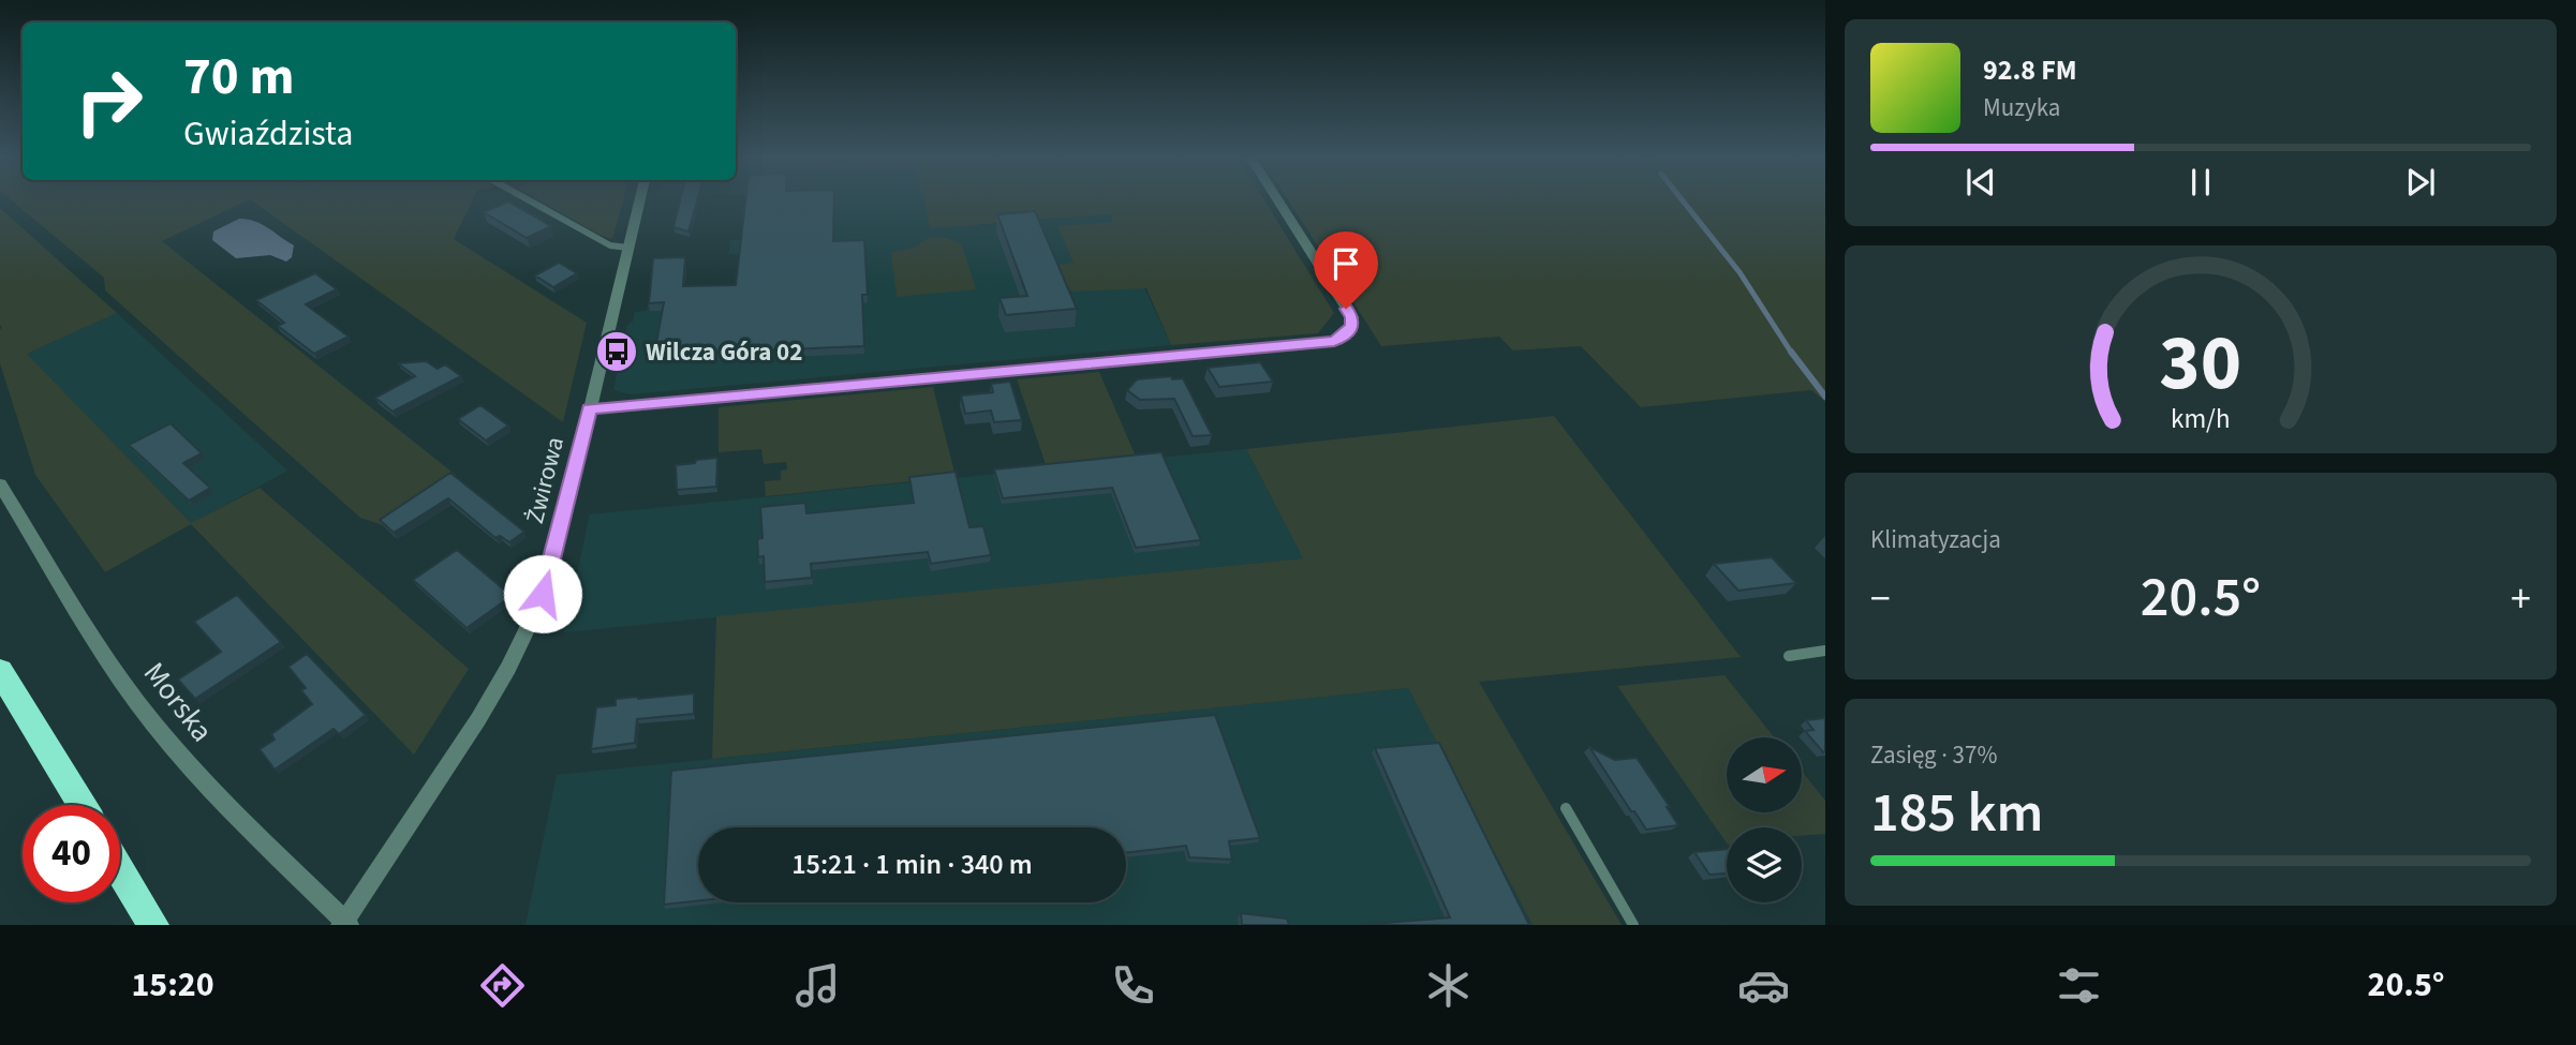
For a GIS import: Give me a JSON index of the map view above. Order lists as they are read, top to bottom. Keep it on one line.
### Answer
{"streets":{"street":["Żwirowa","Morska"]},"crossings":[["Żwirowa","Morska"]],"places":{"bus stop":["Wilcza Góra 02"]},"north":"right","page":{"turn":["70 m","Gwiaździsta"],"song":["92.8 FM","Muzyka"],"tile":["Klimatyzacja",["Zasięg · 37%","185 km"]],"heat":["−","20.5°","+"],"limit":"40","trip":"15:21 · 1 min · 340 m","tabs":["15:20","20.5°"],"gauge":["30","km/h"]}}
